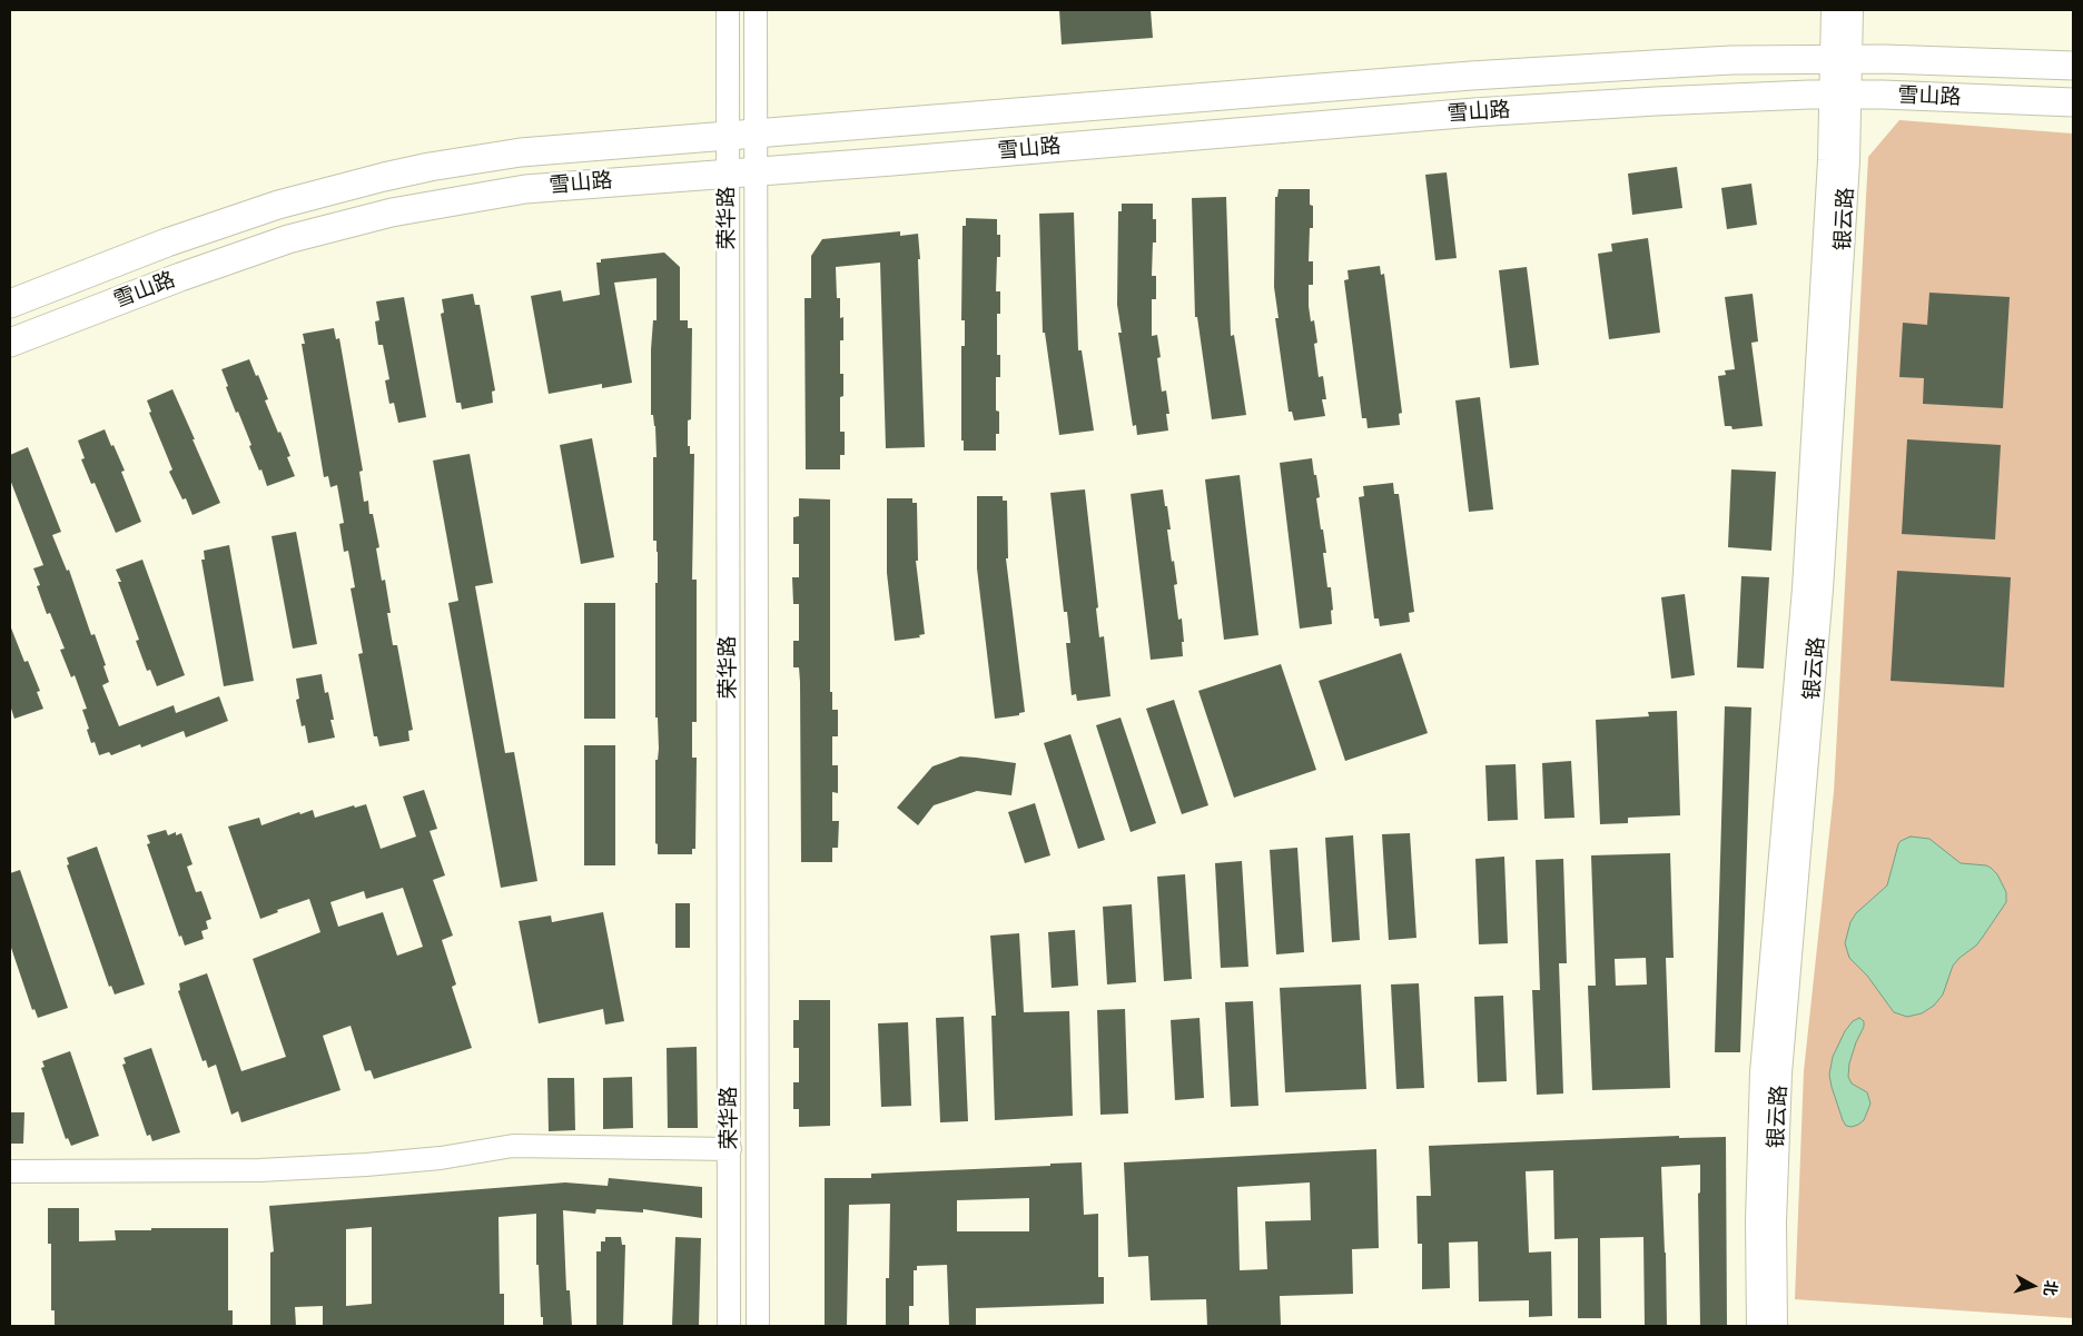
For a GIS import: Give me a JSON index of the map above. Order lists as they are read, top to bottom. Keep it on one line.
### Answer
{"streets":{"main road":["雪山路"],"street":["荣华路","银云路"]},"crossings":[["雪山路","荣华路"],["雪山路","银云路"]],"north":"right"}
